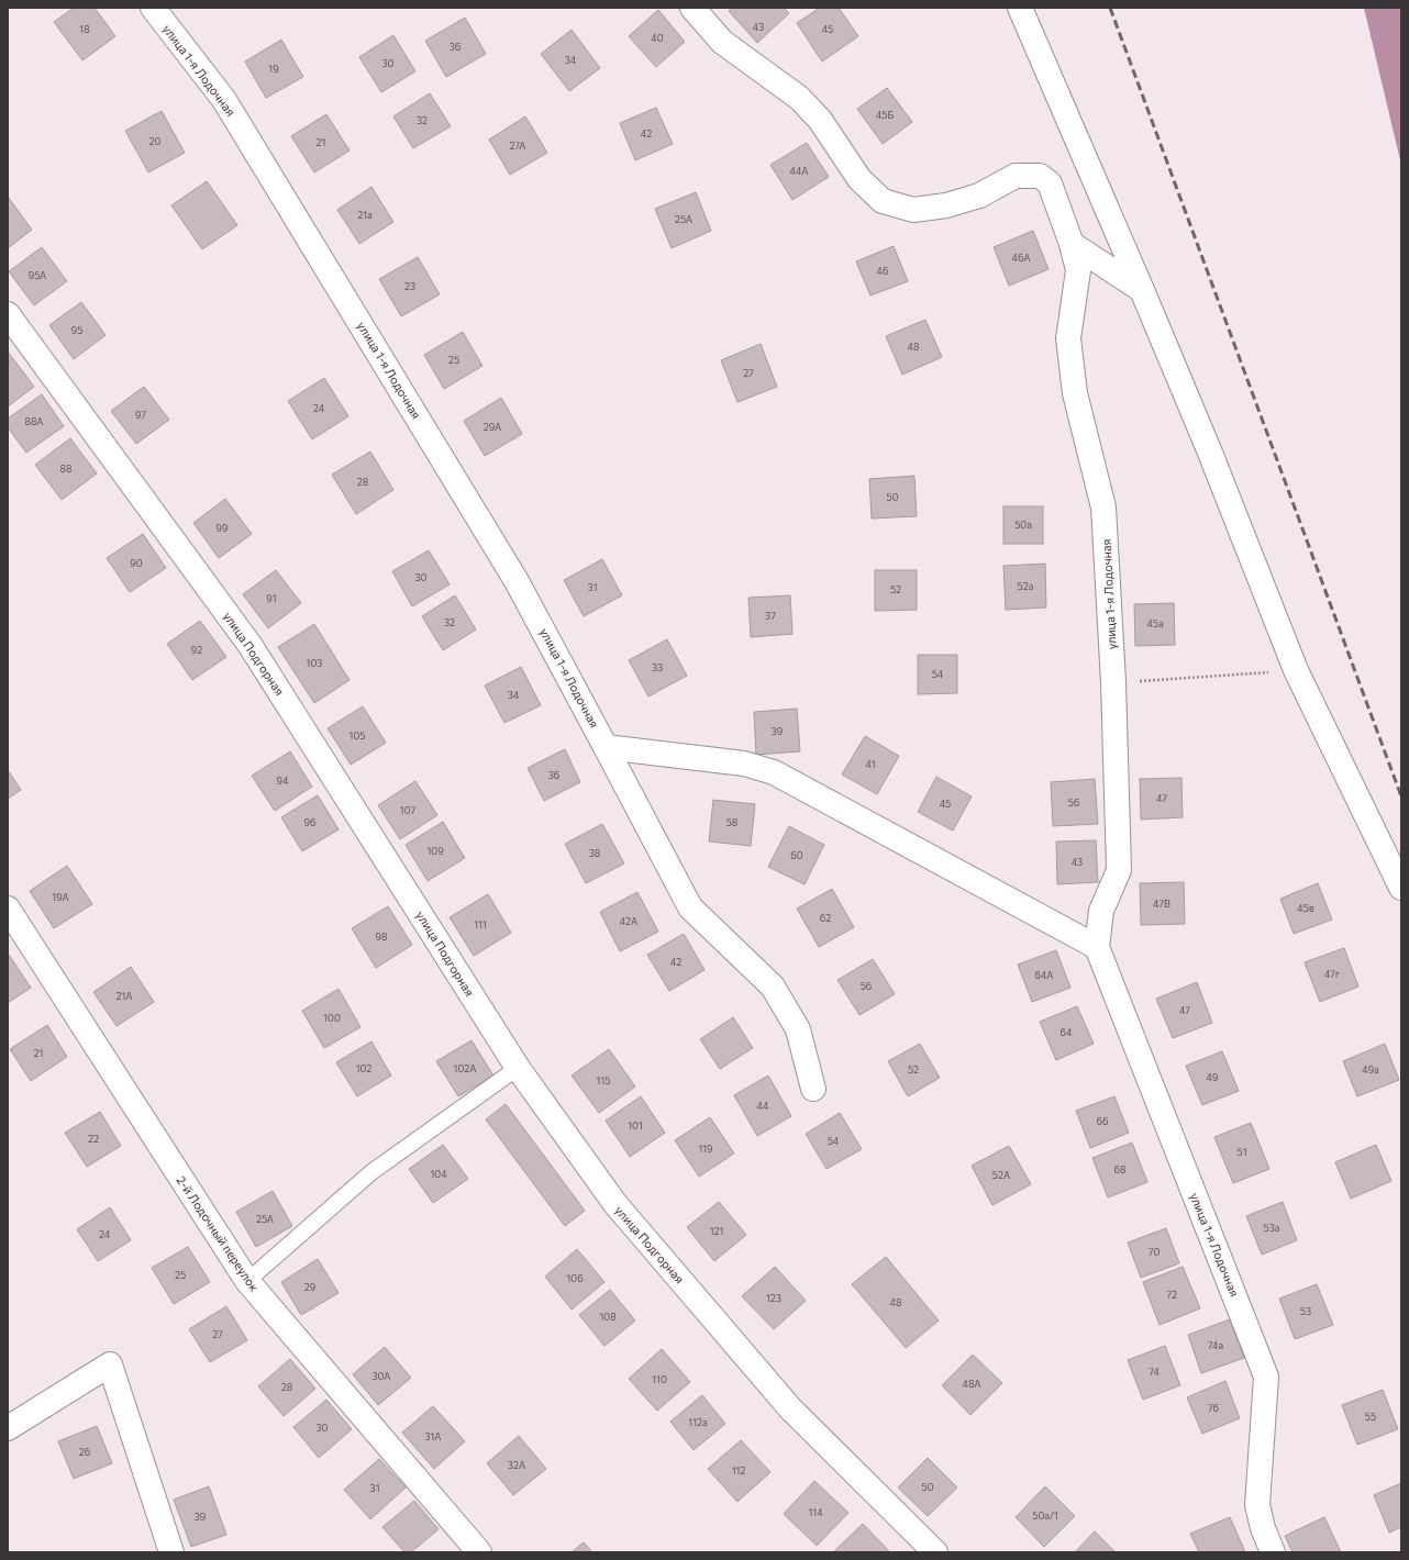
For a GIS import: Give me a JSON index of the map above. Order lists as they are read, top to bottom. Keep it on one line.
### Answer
{"streets":{"street":["улица 1-я Лодочная","улица Подгорная","2-й Лодочный переулок"]},"house_numbers":["43","18","45","40","36","34","30","19","45Б","32","42","20","21","27А","44А","21а","25А","46А","46","95А","23","95","48","25","27","24","97","88А","29А","88","28","50","50а","99","90","30","52а","31","52","91","37","32","45а","92","103","33","54","34","39","105","41","36","94","47","56","45","107","96","58","109","38","60","43","19A","47В","45в","62","42A","111","98","42","47г","64А","56","21А","47","100","64","21","102","102А","52","49а","49","115","44","66","101","22","54","119","51","68","104","52А","25А","53а","121","24","70","25","106","29","72","123","48","53","108","27","74а","74","30А","110","48А","28","76","55","112а","30","31А","26","32А","112","50","31","114","50а/1","39"]}
